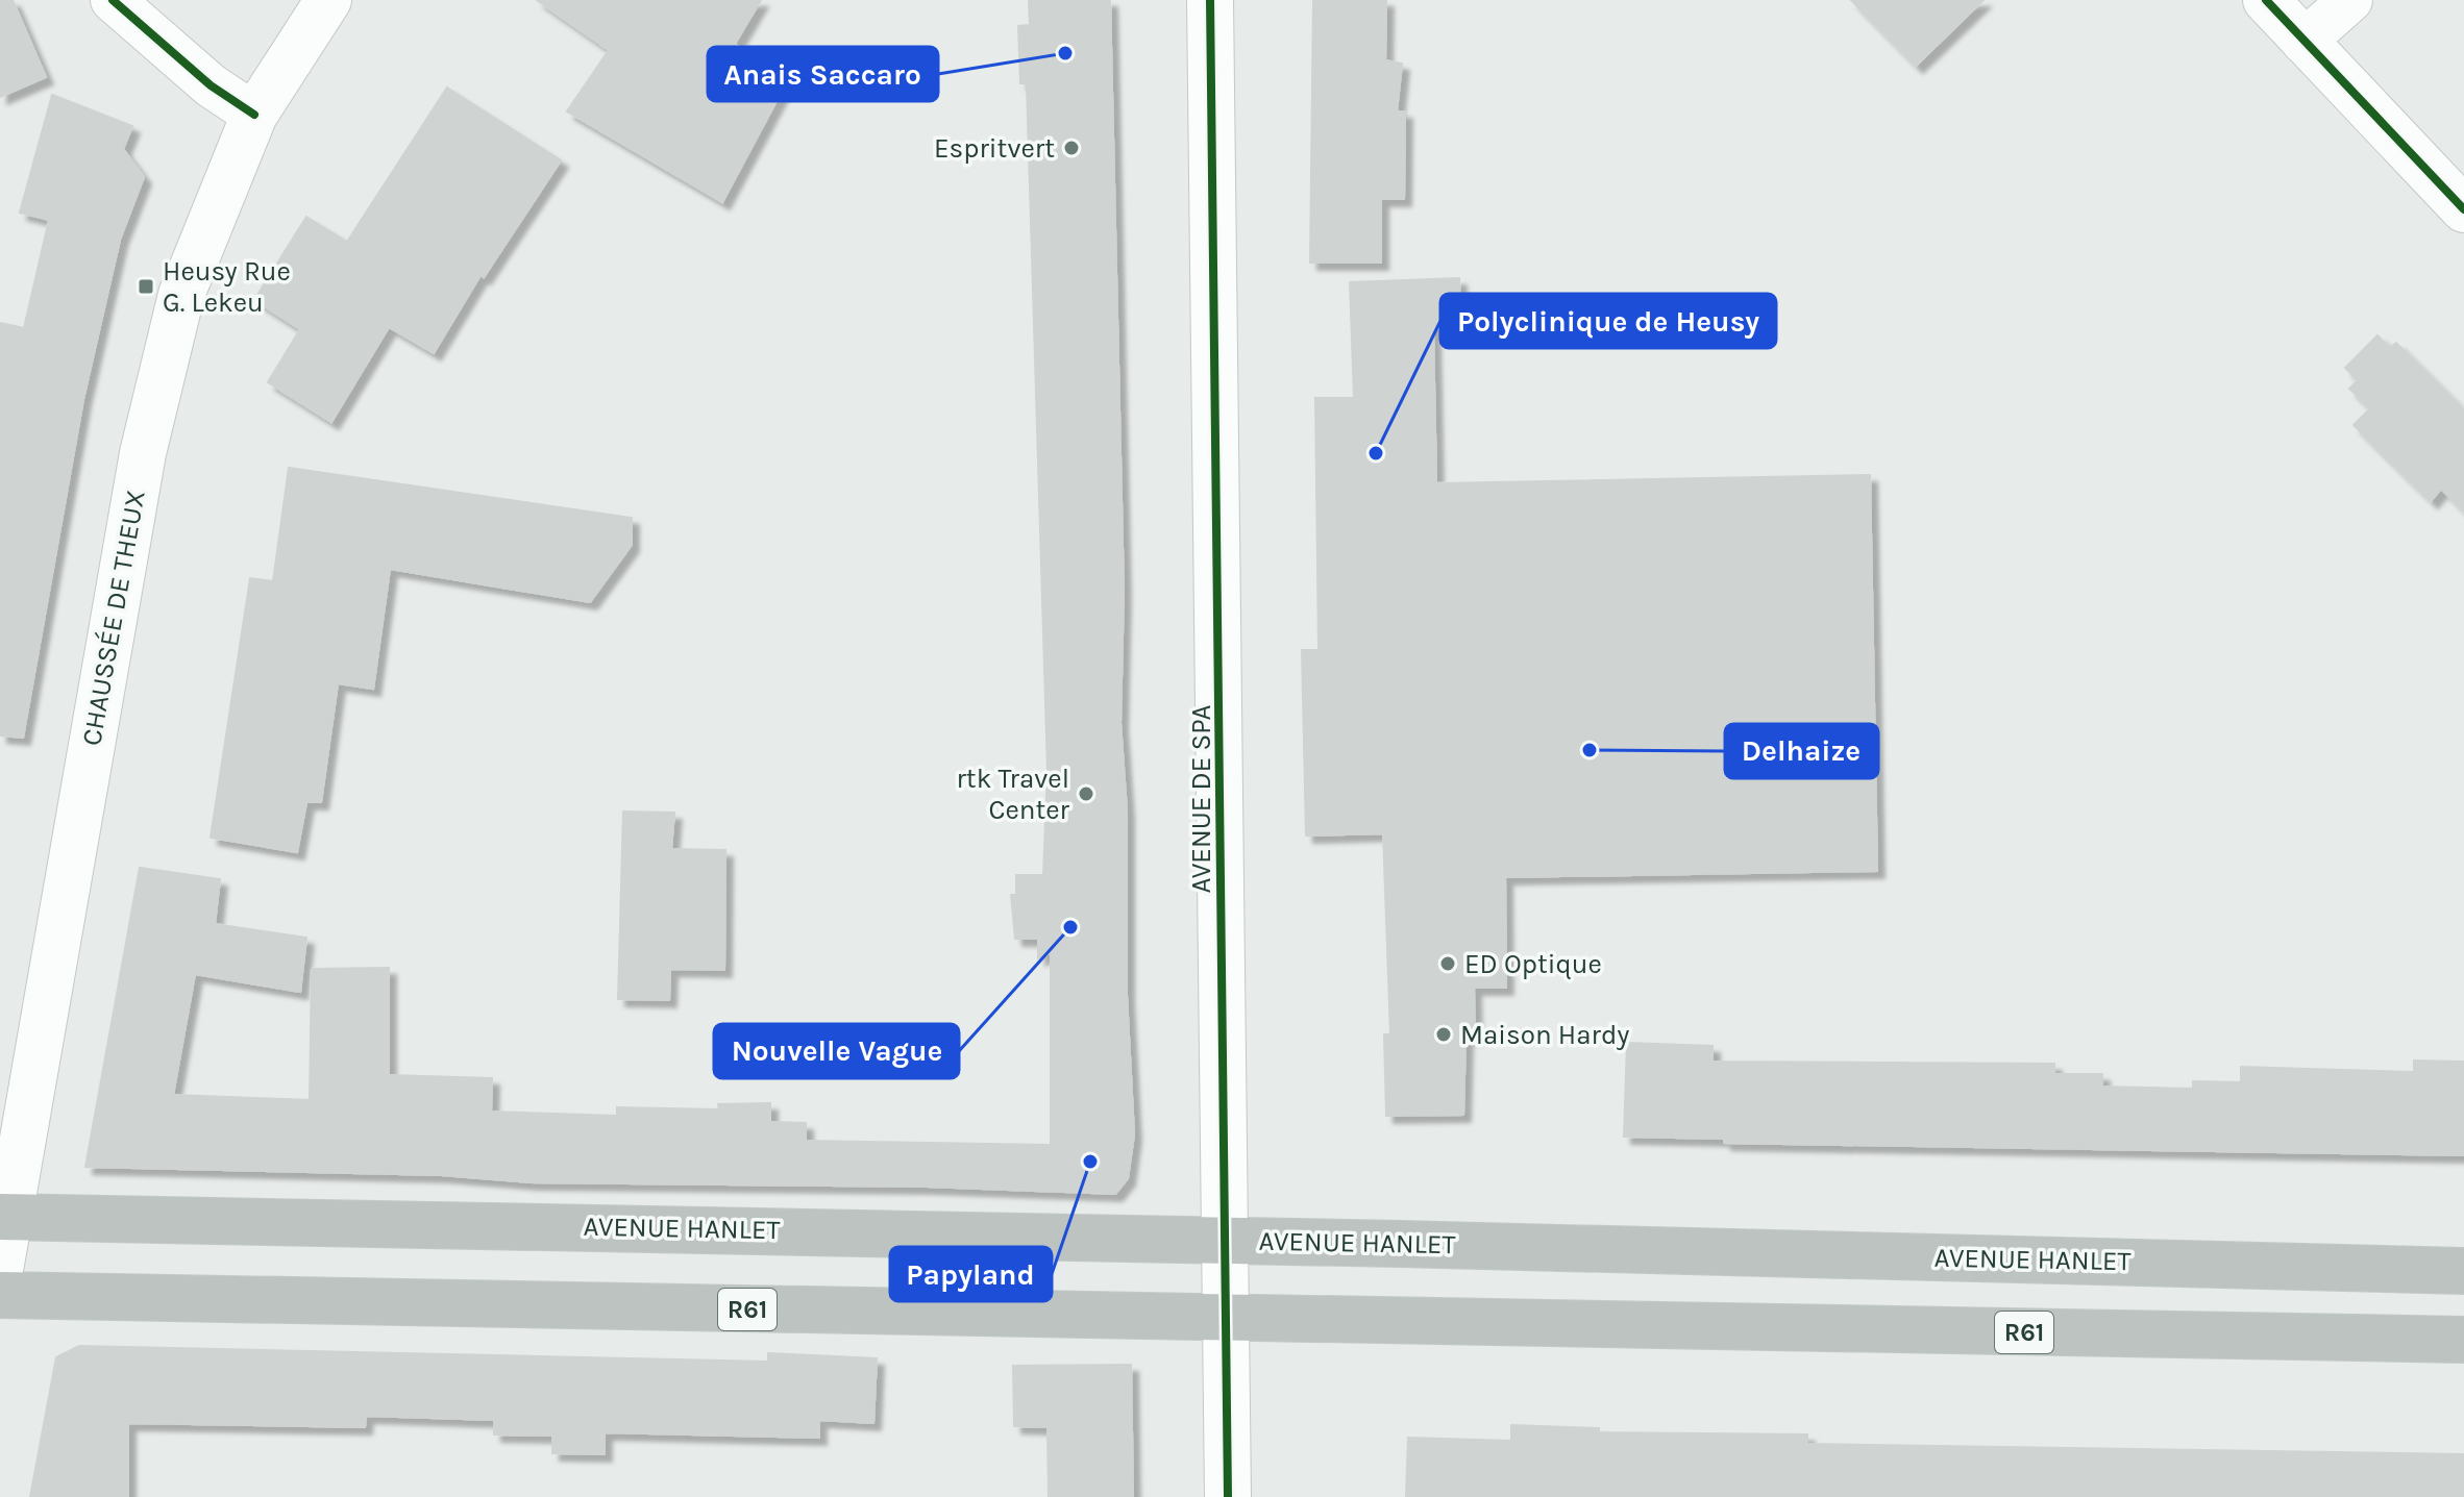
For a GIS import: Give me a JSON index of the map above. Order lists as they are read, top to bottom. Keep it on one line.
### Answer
{"streets":{"highway":["AVENUE HANLET","R61"],"street":["CHAUSSÉE DE THEUX","AVENUE DE SPA"]},"crossings":[["CHAUSSÉE DE THEUX","AVENUE HANLET"],["AVENUE DE SPA","AVENUE HANLET"],["AVENUE DE SPA","R61"]],"places":{"other":["Anais Saccaro","Espritvert","Polyclinique de Heusy","Delhaize","rtk Travel Center","Nouvelle Vague","ED Optique","Maison Hardy","Papyland"],"transit":["Heusy Rue G. Lekeu"]}}
